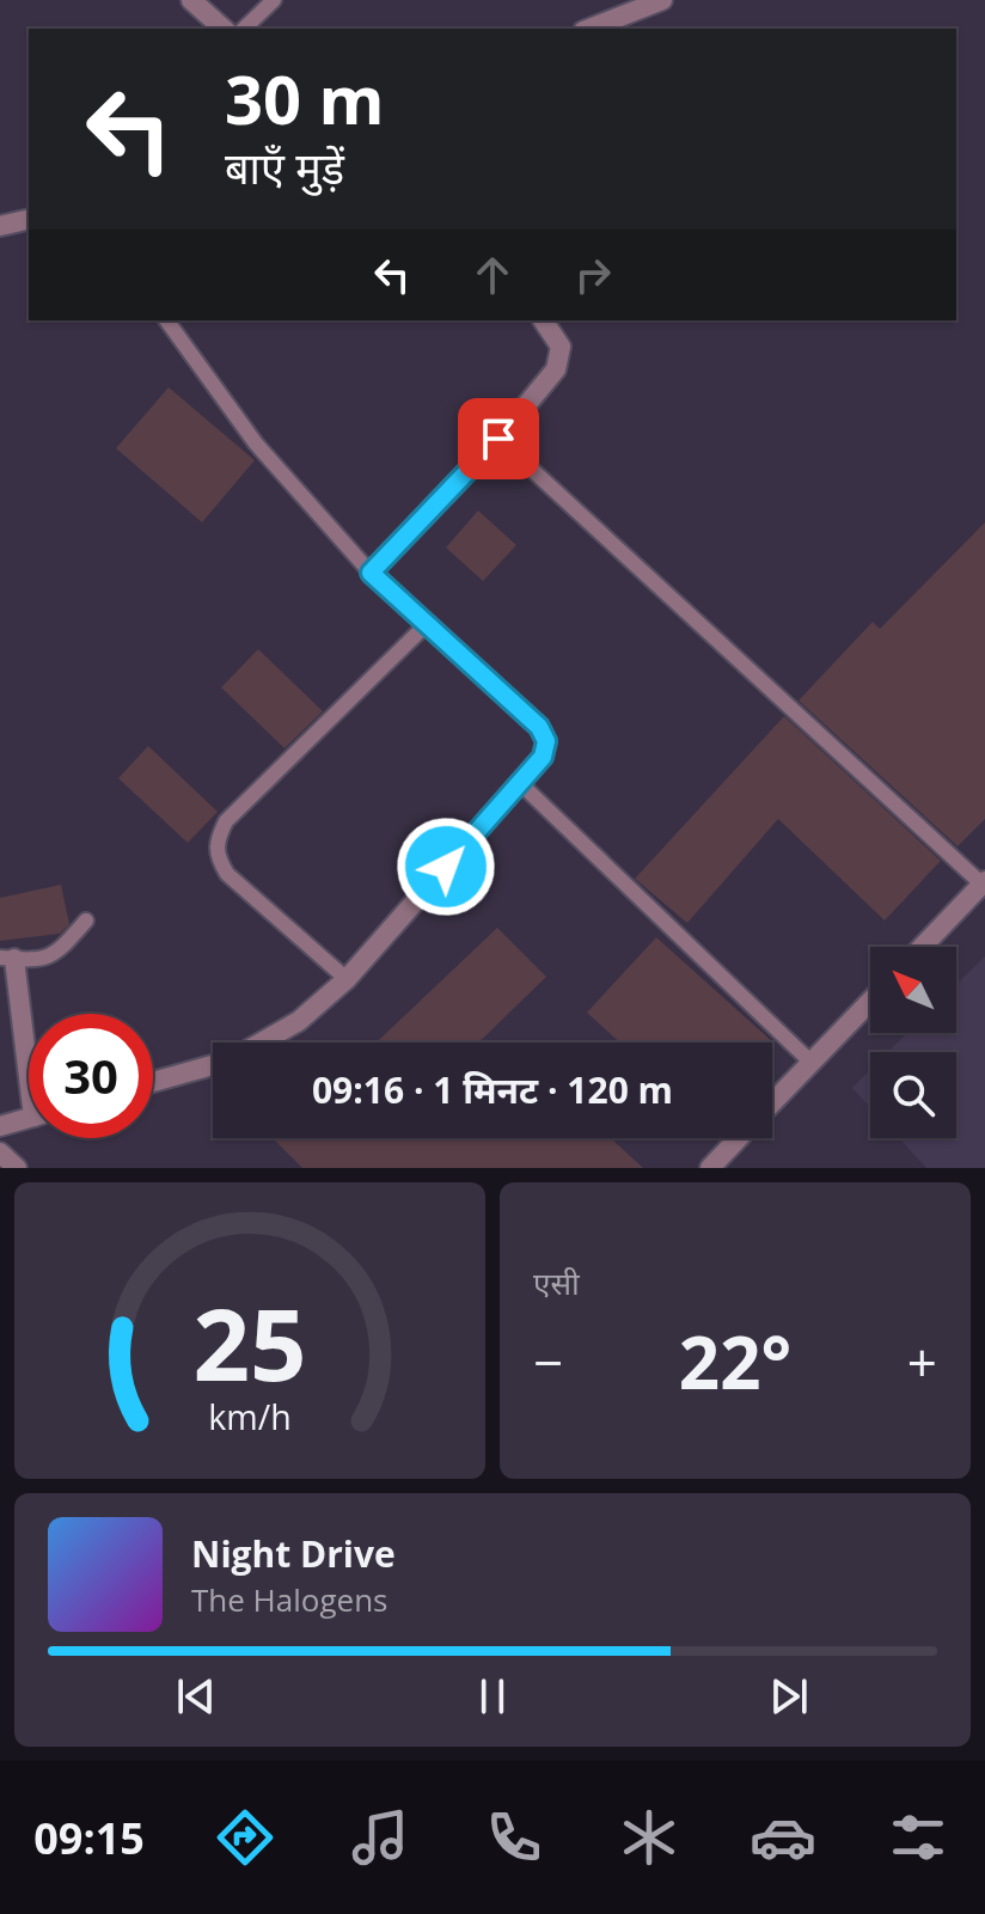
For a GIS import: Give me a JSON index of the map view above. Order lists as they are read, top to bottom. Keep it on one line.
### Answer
{"north":"top left","page":{"turn":["30 m","बाएँ मुड़ें"],"limit":"30","trip":"09:16 · 1 मिनट · 120 m","tile":"एसी","heat":["−","22°","+"],"song":["Night Drive","The Halogens"],"tabs":"09:15","gauge":["25","km/h"]}}
